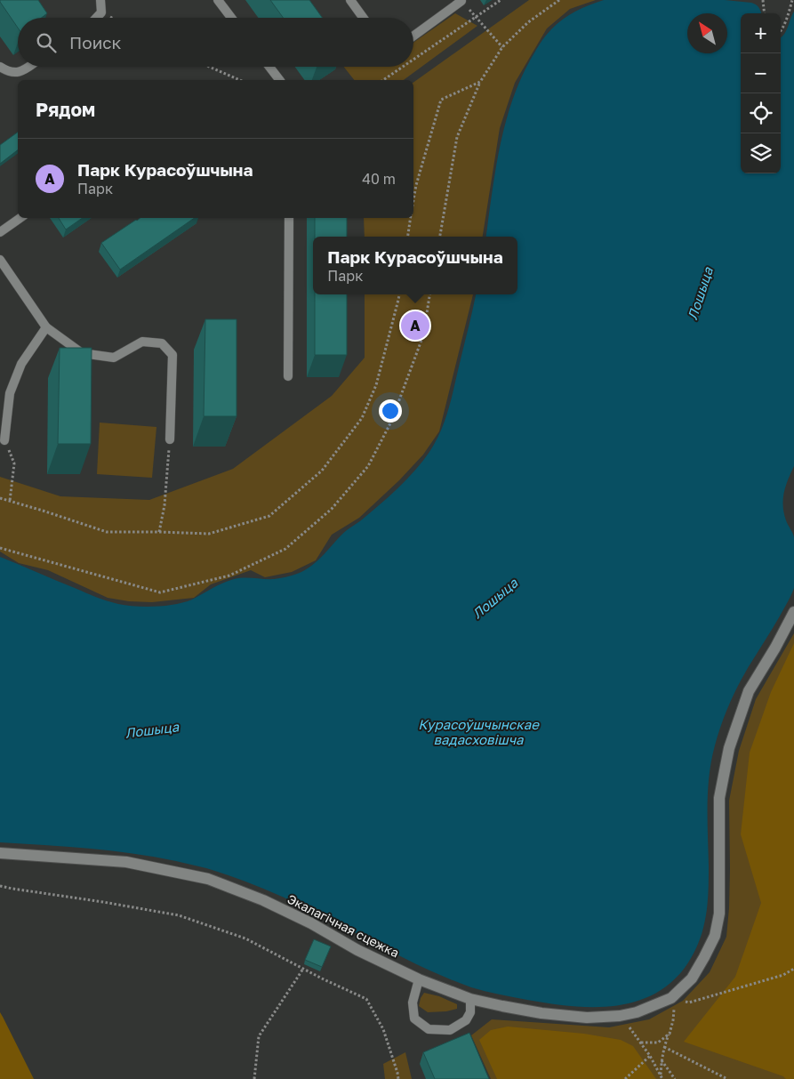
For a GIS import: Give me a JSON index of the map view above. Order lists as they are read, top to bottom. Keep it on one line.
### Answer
{"streets":{"street":["Экалагічная сцежка"]},"water":["Лошыца","Курасоўшчынскае вадасховішча"],"north":"top left","page":{"map_buttons":["+","−"],"search":"Поиск","heading":"Рядом","list":[{"mark":"A","name":"Парк Курасоўшчына","note":"Парк","value":"40 m"}],"popup":["Парк Курасоўшчына","Парк"],"pins":"A"}}
